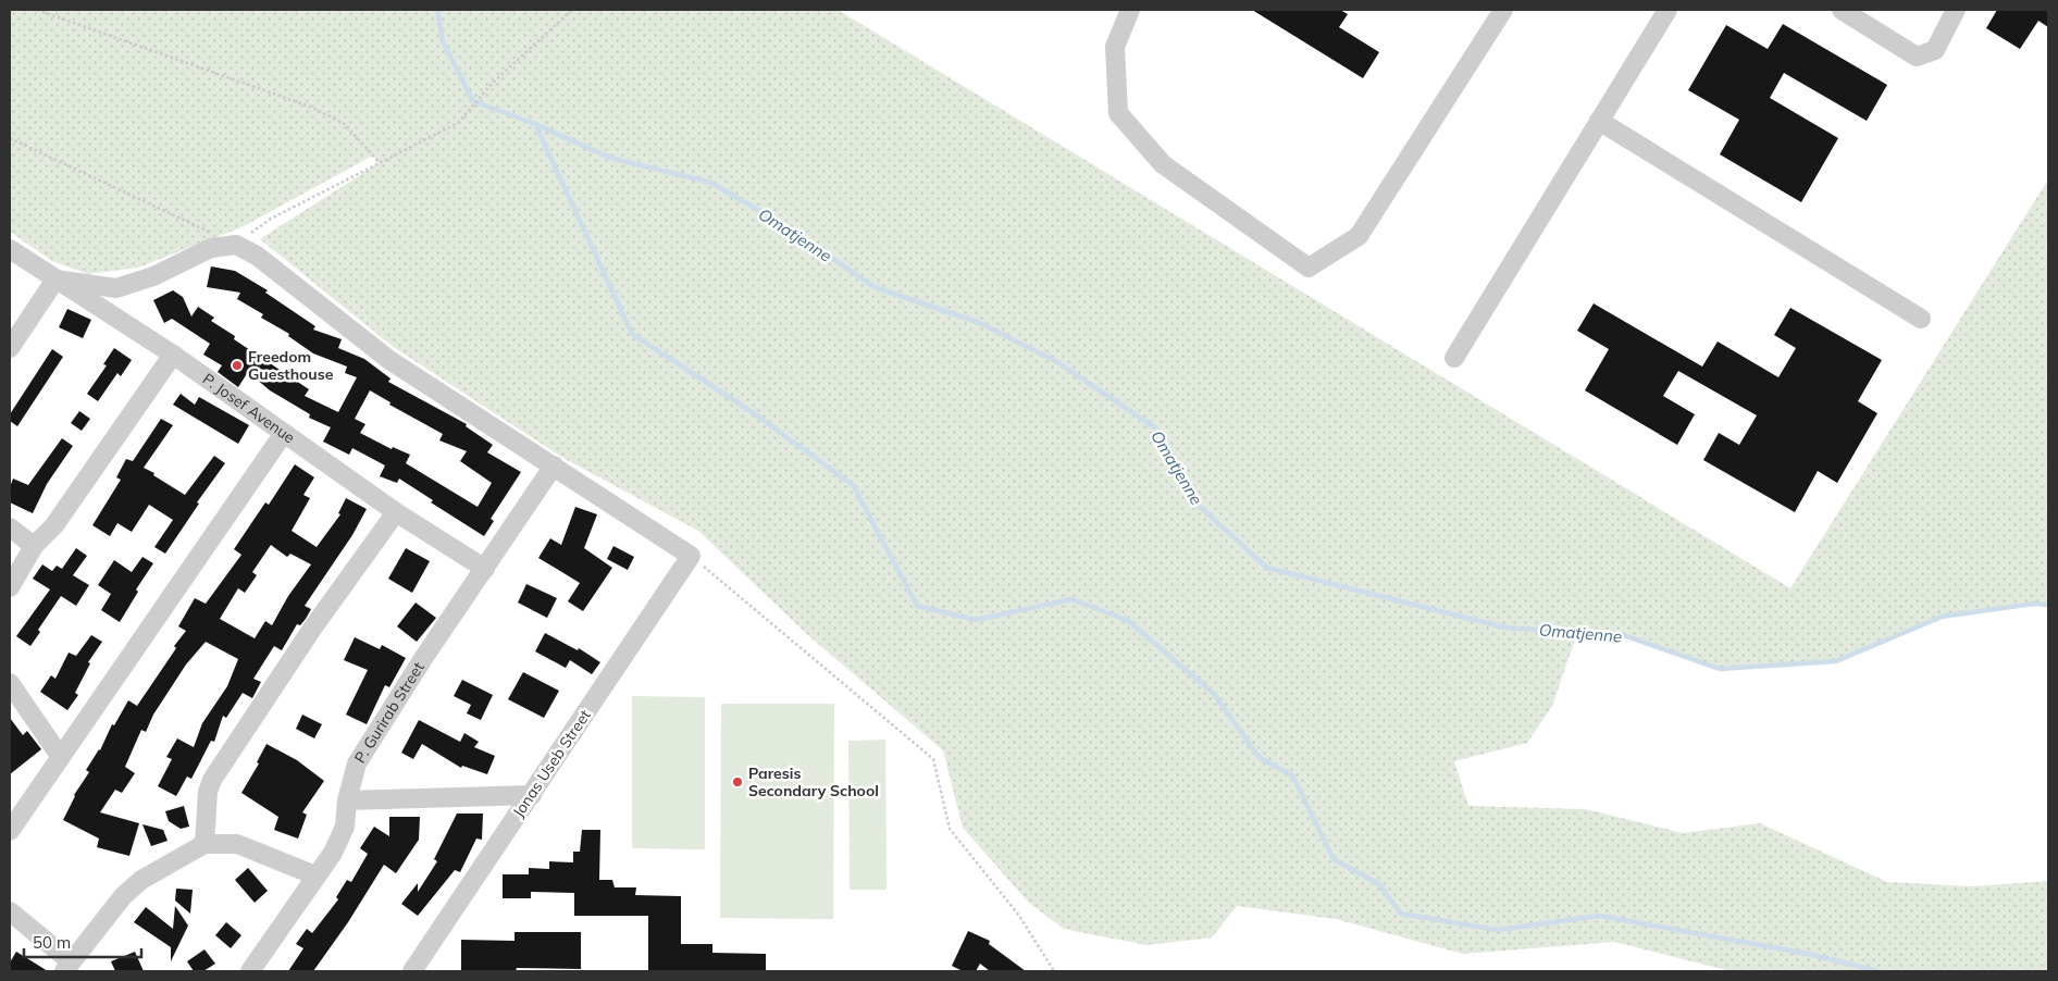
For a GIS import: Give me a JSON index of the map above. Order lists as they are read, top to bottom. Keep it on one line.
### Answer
{"streets":{"street":["P. Josef Avenue","P. Gurirab Street","Jonas Useb Street"]},"crossings":[["P. Josef Avenue","P. Gurirab Street"]],"water":["Omatjenne"],"places":["Freedom Guesthouse","Paresis Secondary School"],"scale_bar":"50 m"}
